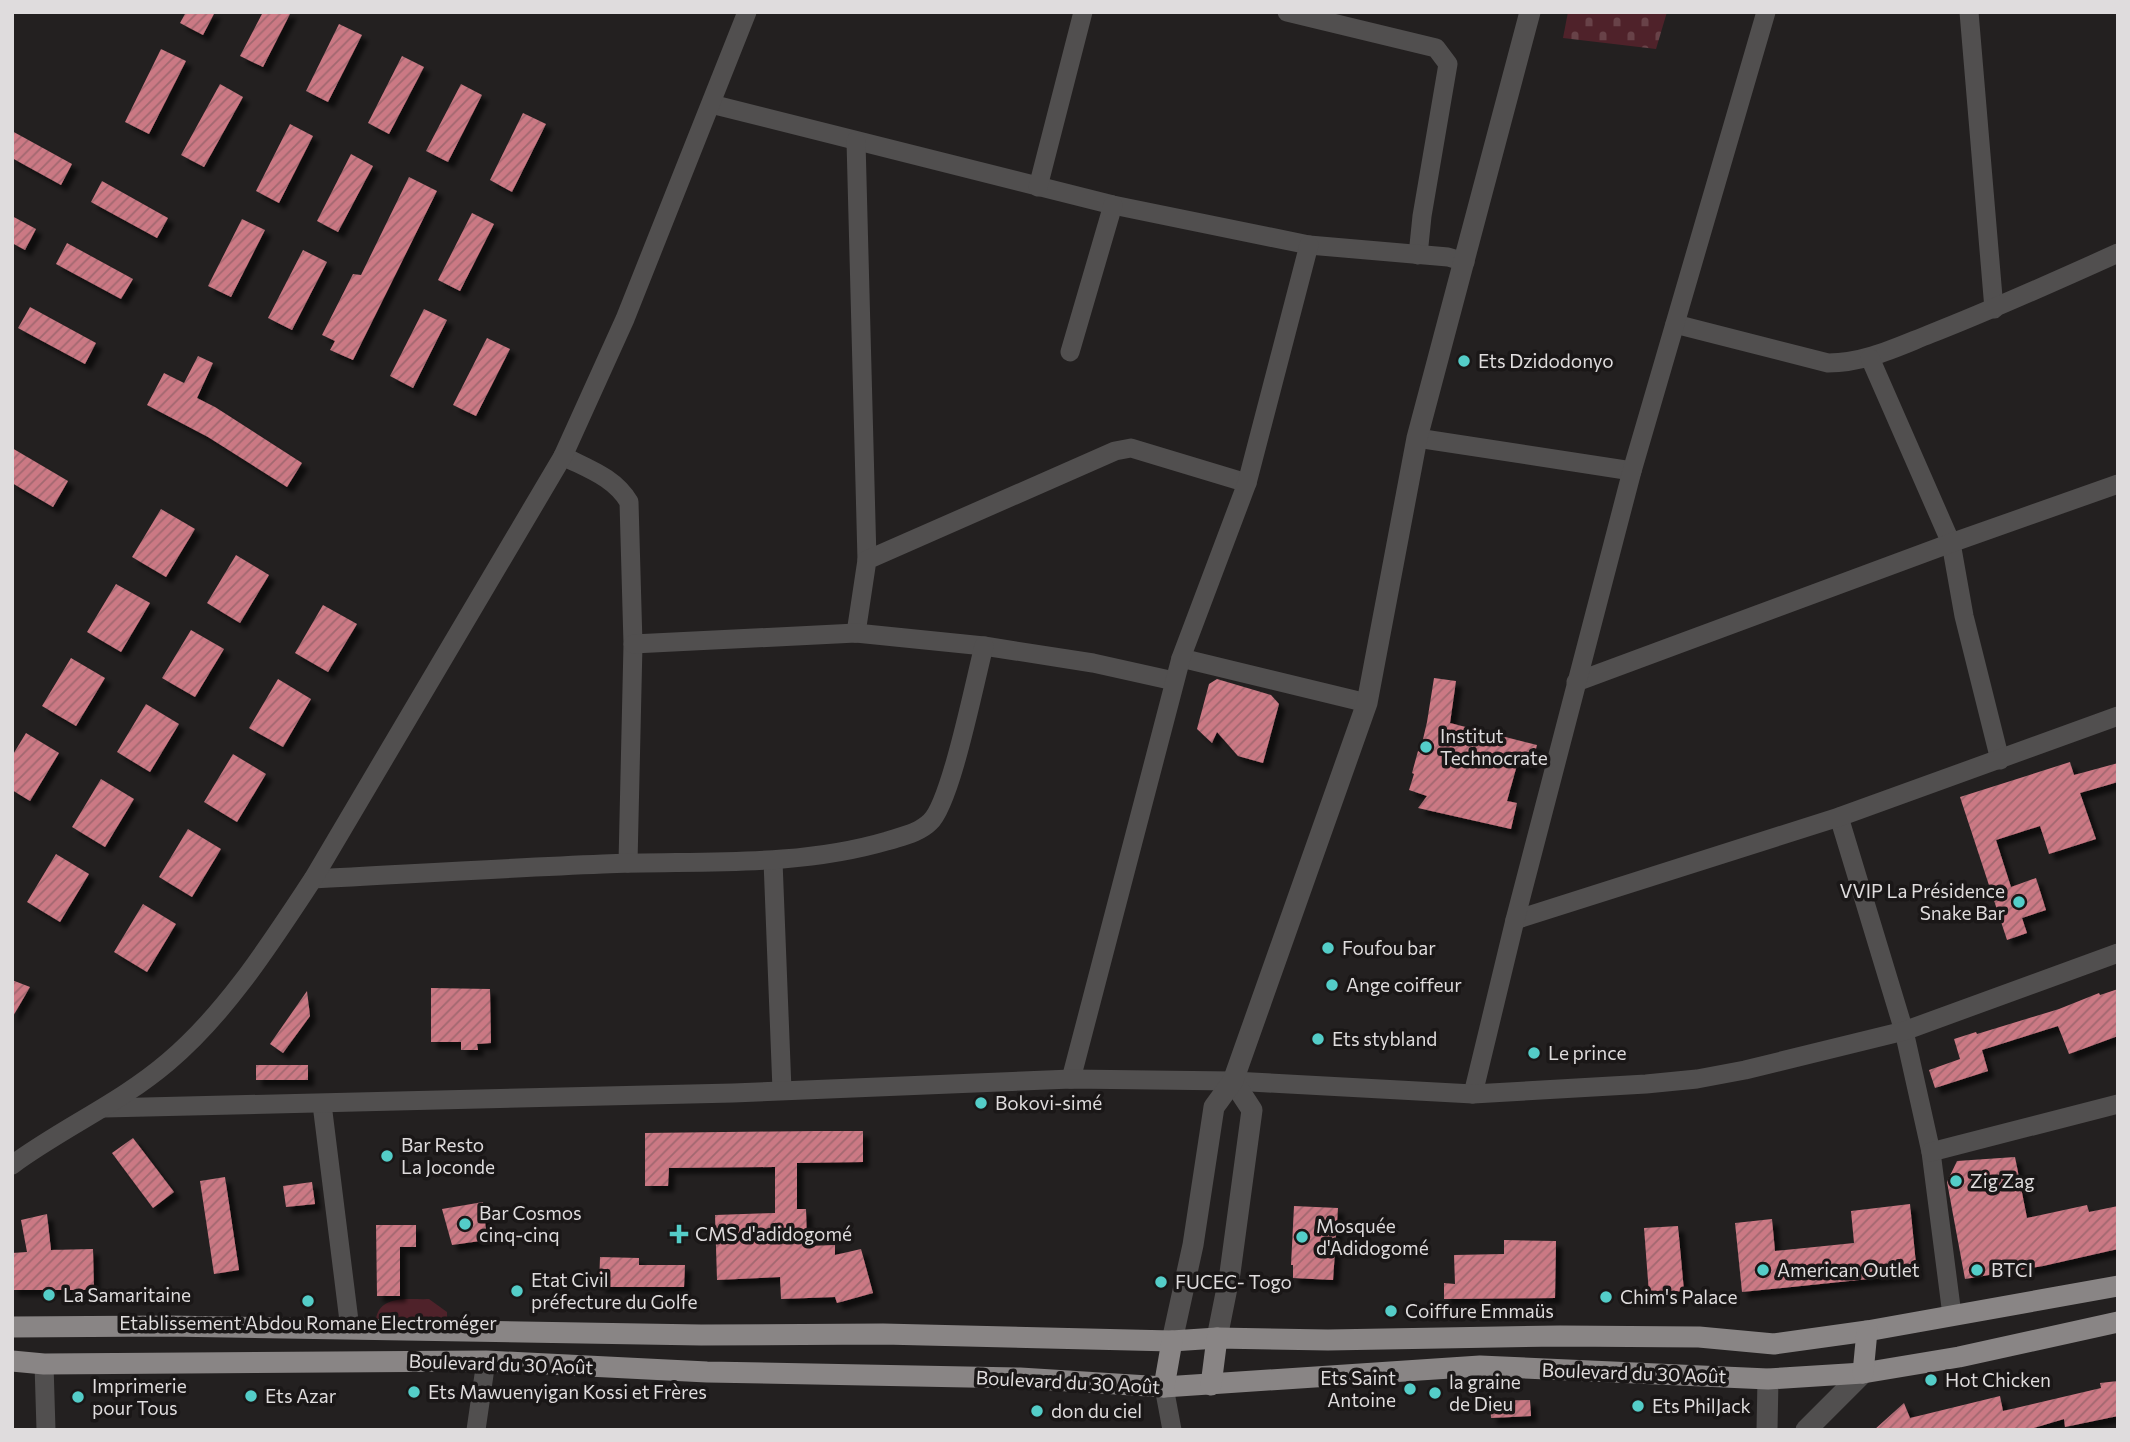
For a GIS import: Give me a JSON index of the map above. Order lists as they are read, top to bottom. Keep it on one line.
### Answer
{"streets":{"highway":["Boulevard du 30 Août"]},"places":{"other":["Ets Dzidodonyo","Institut Technocrate","VVIP La Présidence Snake Bar","Foufou bar","Ange coiffeur","Ets stybland","Le prince","Bokovi-simé","Bar Resto La Joconde","Zig Zag","Bar Cosmos cinq-cinq","Mosquée d'Adidogomé","American Outlet","BTCI","FUCEC- Togo","Etat Civil préfecture du Golfe","La Samaritaine","Chim's Palace","Etablissement Abdou Romane Electroméger","Coiffure Emmaüs","Hot Chicken","Ets Saint Antoine","Ets Mawuenyigan Kossi et Frères","la graine de Dieu","Ets Azar","Imprimerie pour Tous","Ets PhilJack","don du ciel"],"health":["CMS d'adidogomé"]}}
